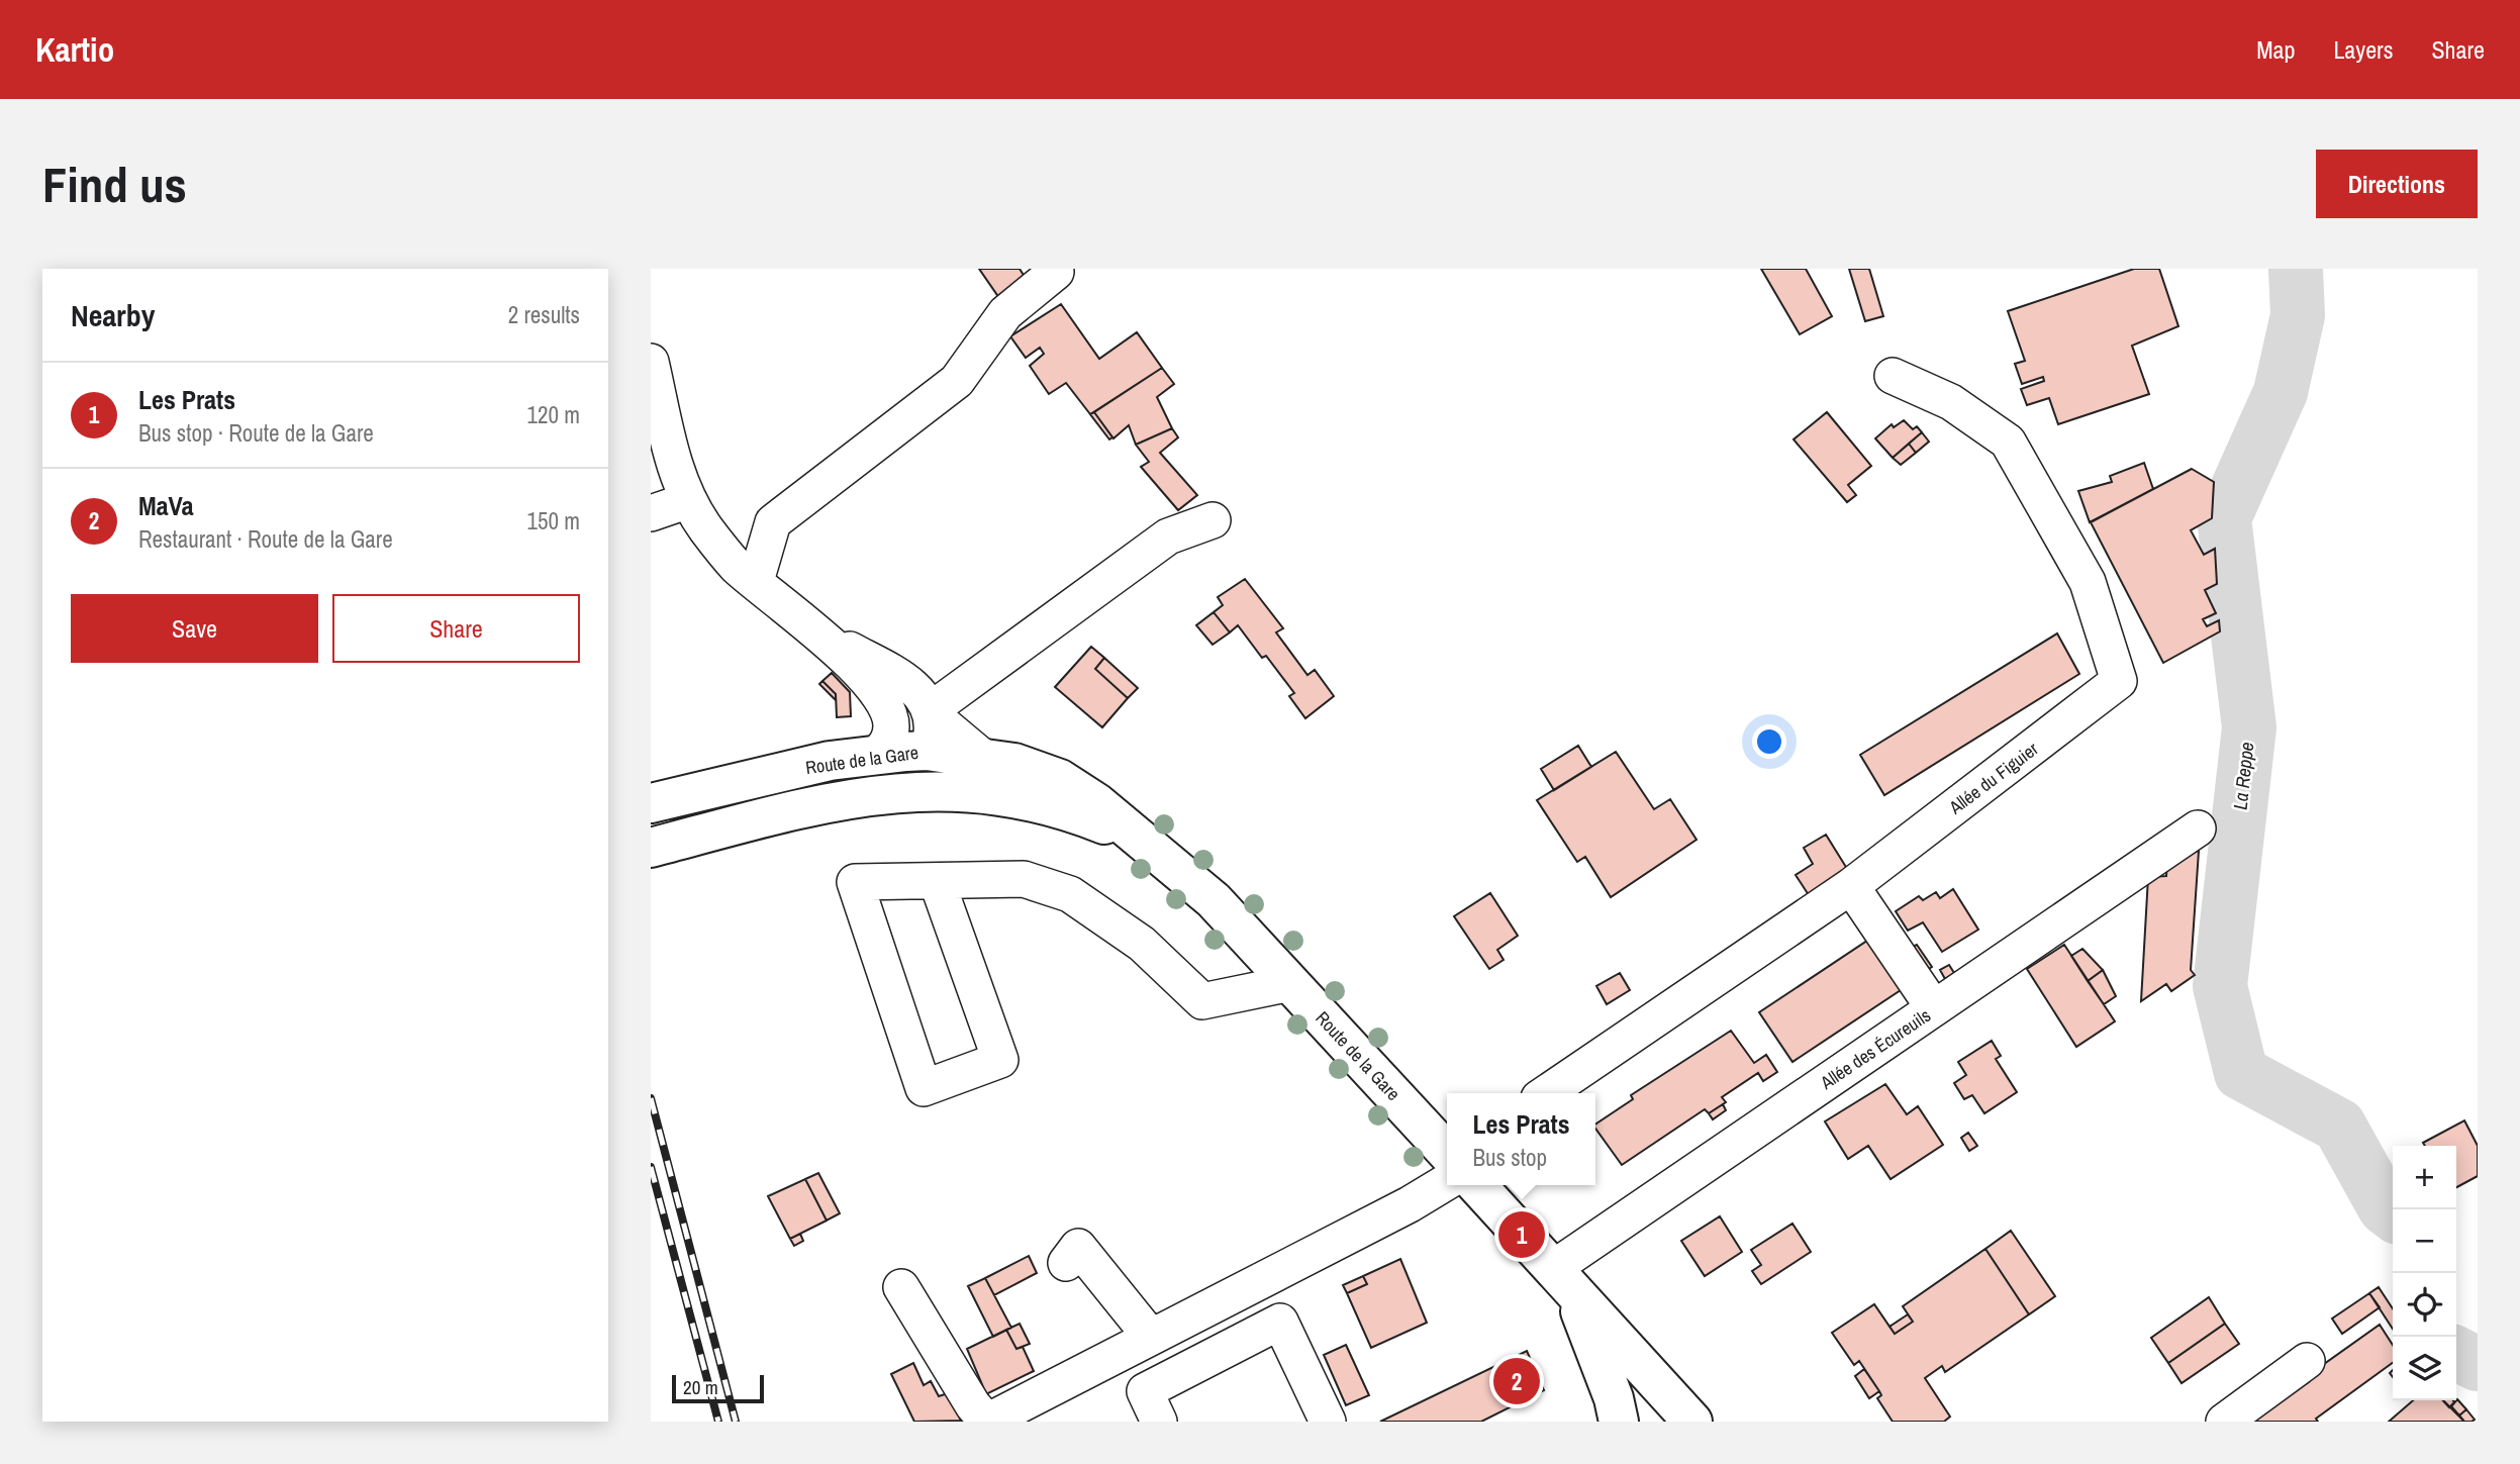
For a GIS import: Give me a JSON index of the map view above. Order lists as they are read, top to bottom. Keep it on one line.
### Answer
{"streets":{"main road":["Route de la Gare"],"street":["Allée du Figuier","Allée des Écureuils"]},"water":["La Reppe"],"scale_bar":"20 m","page":{"header":"Kartio","nav":["Map","Layers","Share"],"buttons":["Directions",["Save","Share"]],"title":"Find us","heading":["Nearby","2 results"],"list":[{"mark":"1","name":"Les Prats","note":"Bus stop · Route de la Gare","value":"120 m"},{"mark":"2","name":"MaVa","note":"Restaurant · Route de la Gare","value":"150 m"}],"popup":["Les Prats","Bus stop"],"map_buttons":["+","−"],"pins":["1","2"],"scale":"20 m"}}
